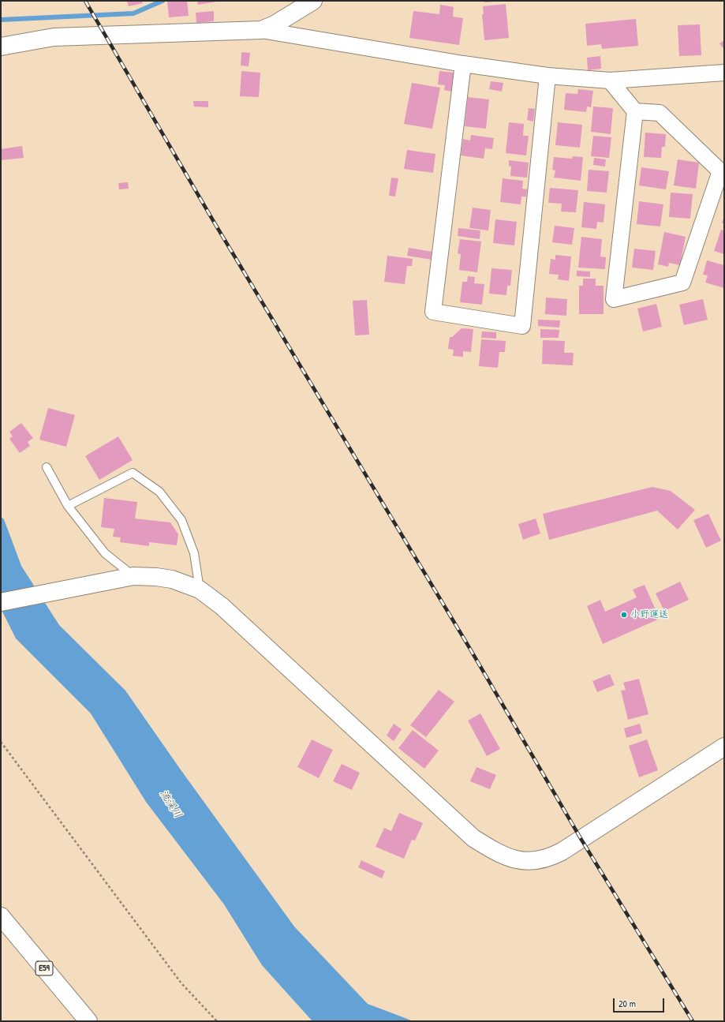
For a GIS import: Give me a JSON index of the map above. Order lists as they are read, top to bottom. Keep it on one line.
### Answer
{"streets":{"main road":["E59"]},"water":["流渓川"],"places":["小野運送"],"scale_bar":"20 m"}
